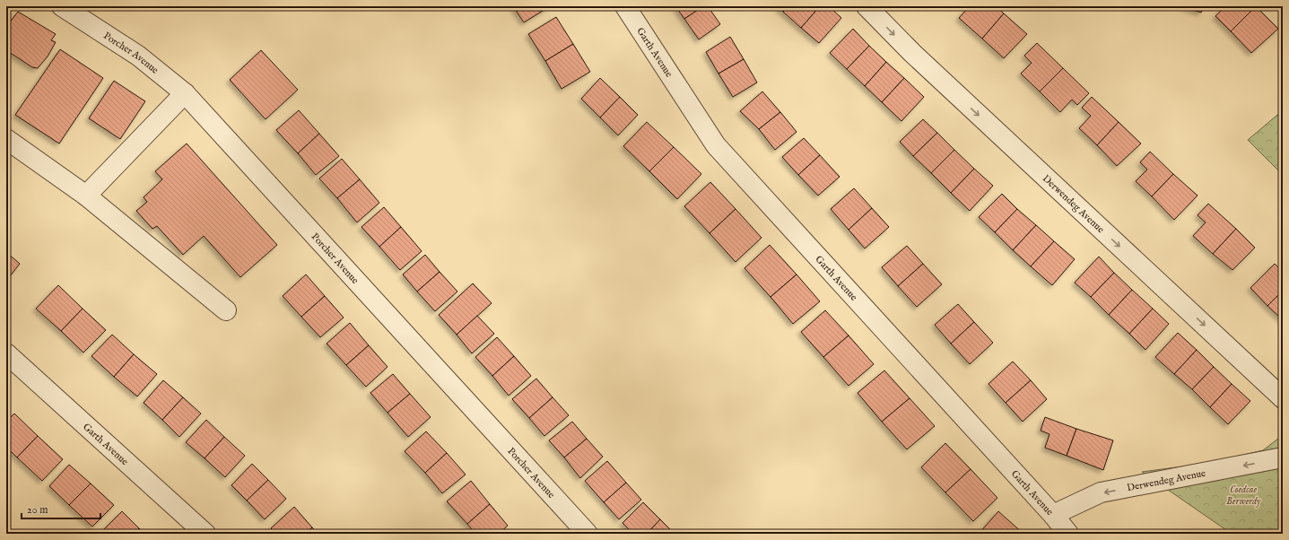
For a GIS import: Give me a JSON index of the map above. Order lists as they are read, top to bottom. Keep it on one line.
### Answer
{"streets":{"street":["Garth Avenue","Porcher Avenue","Derwendeg Avenue"]},"crossings":[["Garth Avenue","Derwendeg Avenue"]],"parks":["Coedcae Berwerdy"],"scale_bar":"20 m"}
